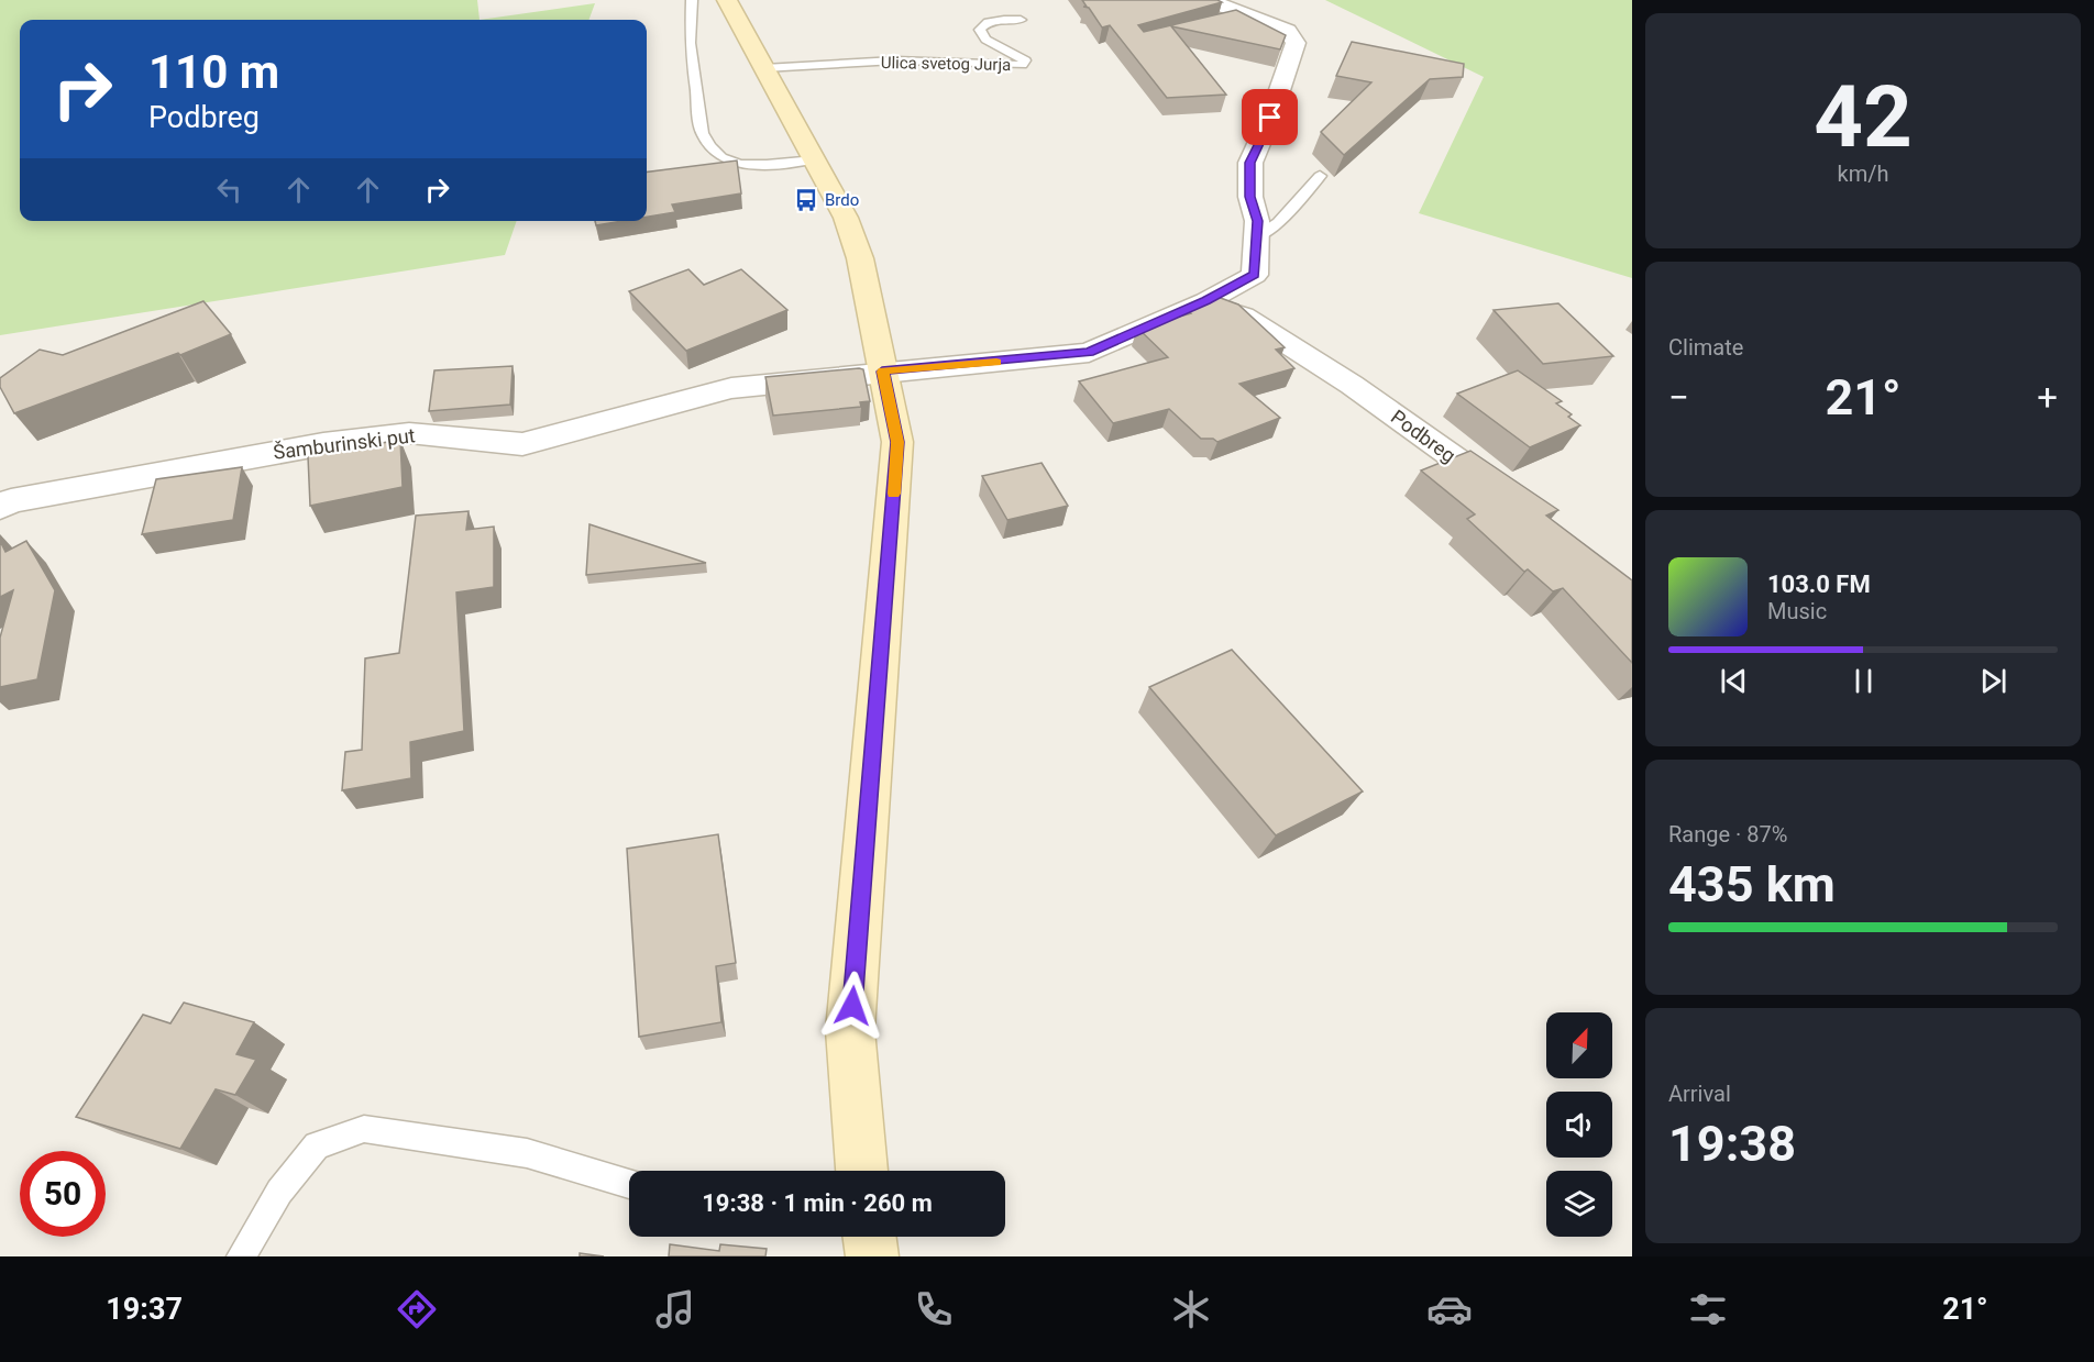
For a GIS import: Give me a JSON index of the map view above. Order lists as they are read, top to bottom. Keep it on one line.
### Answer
{"streets":{"street":["Podbreg","Šamburinski put"],"lane":["Ulica svetog Jurja"]},"places":{"bus stop":["Brdo"]},"north":"top right","page":{"tile":[["42","km/h"],"Climate",["Range · 87%","435 km"],["Arrival","19:38"]],"turn":["110 m","Podbreg"],"heat":["−","21°","+"],"song":["103.0 FM","Music"],"limit":"50","trip":"19:38 · 1 min · 260 m","tabs":["19:37","21°"]}}
